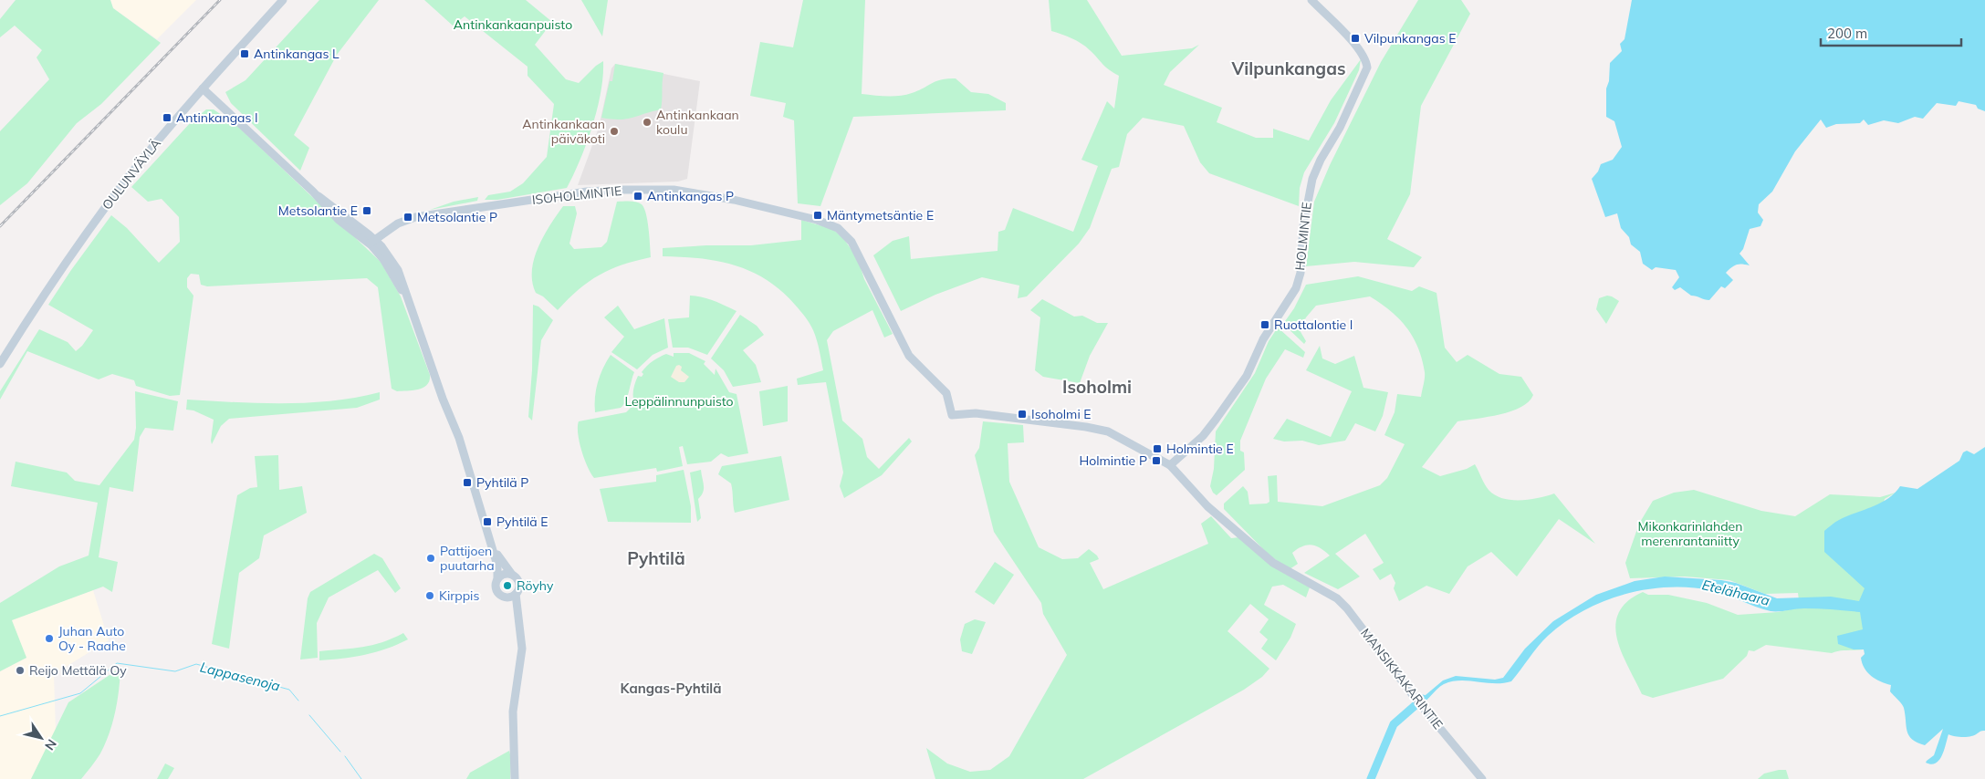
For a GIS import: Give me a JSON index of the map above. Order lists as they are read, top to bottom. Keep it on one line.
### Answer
{"streets":{"street":["OULUNVÄYLÄ","ISOHOLMINTIE","HOLMINTIE","MANSIKKAKARINTIE"]},"crossings":[["ISOHOLMINTIE","MANSIKKAKARINTIE"],["HOLMINTIE","MANSIKKAKARINTIE"]],"districts":["Vilpunkangas","Isoholmi","Pyhtilä","Kangas-Pyhtilä"],"water":["Etelähaara","Lappasenoja"],"parks":["Antinkankaanpuisto","Leppälinnunpuisto","Mikonkarinlahden merenrantaniitty"],"places":{"transit":["Vilpunkangas E","Antinkangas L","Antinkangas I","Antinkangas P","Metsolantie E","Mäntymetsäntie E","Metsolantie P","Ruottalontie I","Isoholmi E","Holmintie E","Holmintie P","Pyhtilä P","Pyhtilä E"],"other":["Antinkankaan koulu","Antinkankaan päiväkoti","Pattijoen puutarha","Röyhy","Kirppis","Juhan Auto Oy - Raahe","Reijo Mettälä Oy"]},"scale_bar":"200 m","north":"bottom right"}
